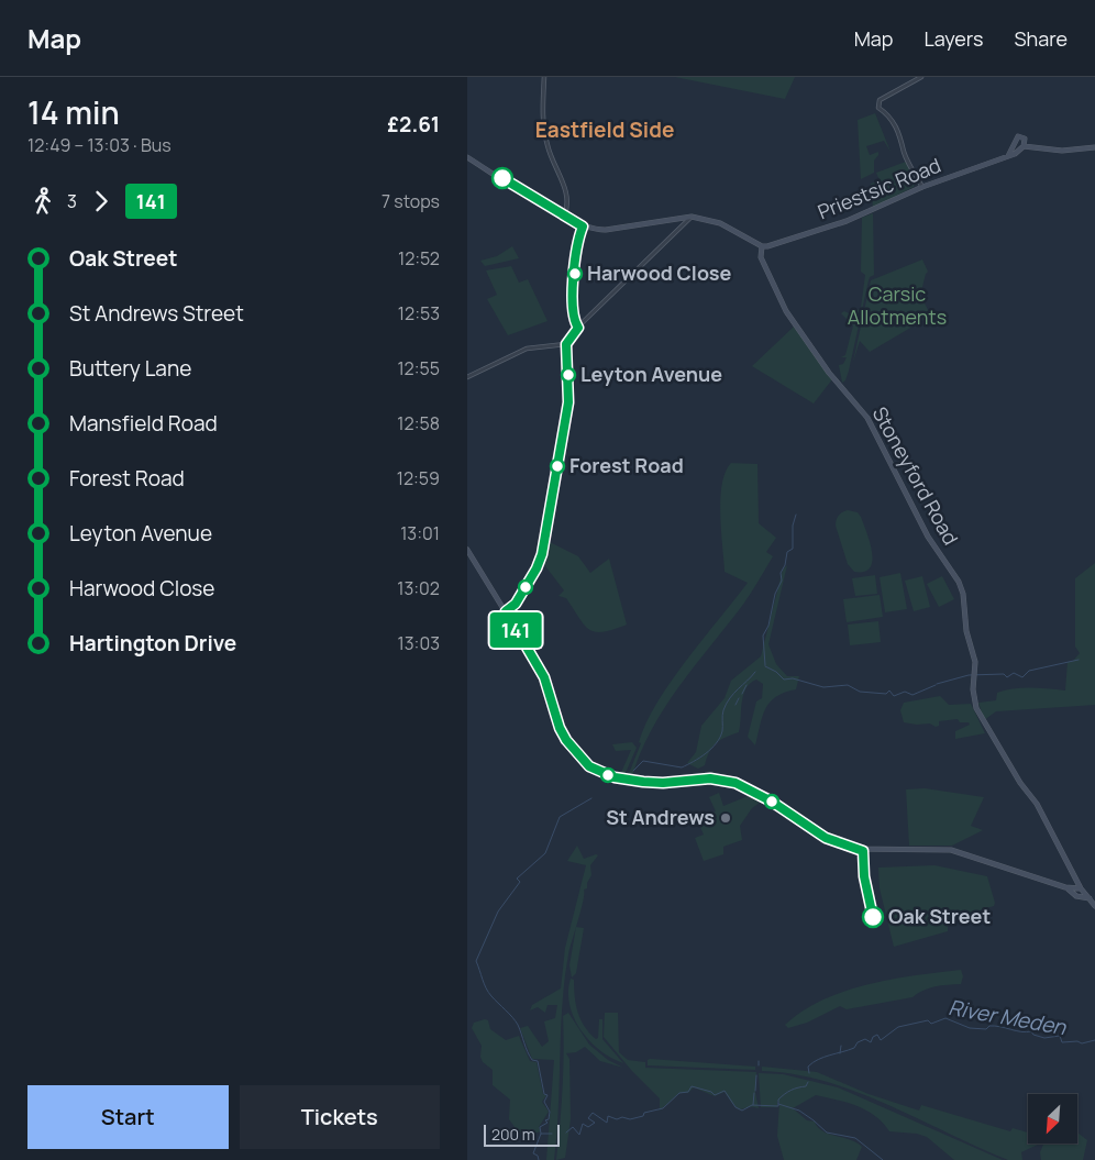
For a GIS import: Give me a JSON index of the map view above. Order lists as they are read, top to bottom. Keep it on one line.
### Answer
{"streets":{"main road":["Priestsic Road","Stoneyford Road"]},"crossings":[["Priestsic Road","Stoneyford Road"]],"districts":["Eastfield Side"],"water":["River Meden"],"parks":["Carsic Allotments"],"places":["Harwood Close","Leyton Avenue","Forest Road","St Andrews","Oak Street"],"lines":["bus line 141"],"scale_bar":"200 m","north":"bottom left","page":{"header":"Map","nav":["Map","Layers","Share"],"heading":["14 min","12:49 – 13:03 · Bus","£2.61"],"on_map":"141","legs":["3","141","7 stops"],"list":[{"name":"Oak Street","value":"12:52"},{"name":"St Andrews Street","value":"12:53"},{"name":"Buttery Lane","value":"12:55"},{"name":"Mansfield Road","value":"12:58"},{"name":"Forest Road","value":"12:59"},{"name":"Leyton Avenue","value":"13:01"},{"name":"Harwood Close","value":"13:02"},{"name":"Hartington Drive","value":"13:03"}],"buttons":["Start","Tickets"],"scale":"200 m"}}
